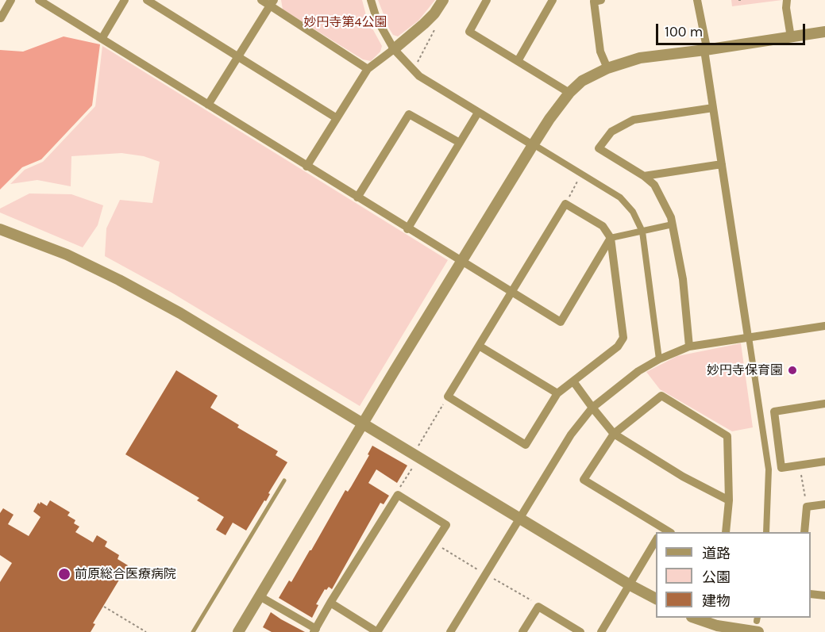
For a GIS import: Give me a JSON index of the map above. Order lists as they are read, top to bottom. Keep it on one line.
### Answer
{"parks":["妙円寺第4公園"],"places":["妙円寺保育園","前原総合医療病院"],"legend":["道路","公園","建物"],"scale_bar":"100 m"}
